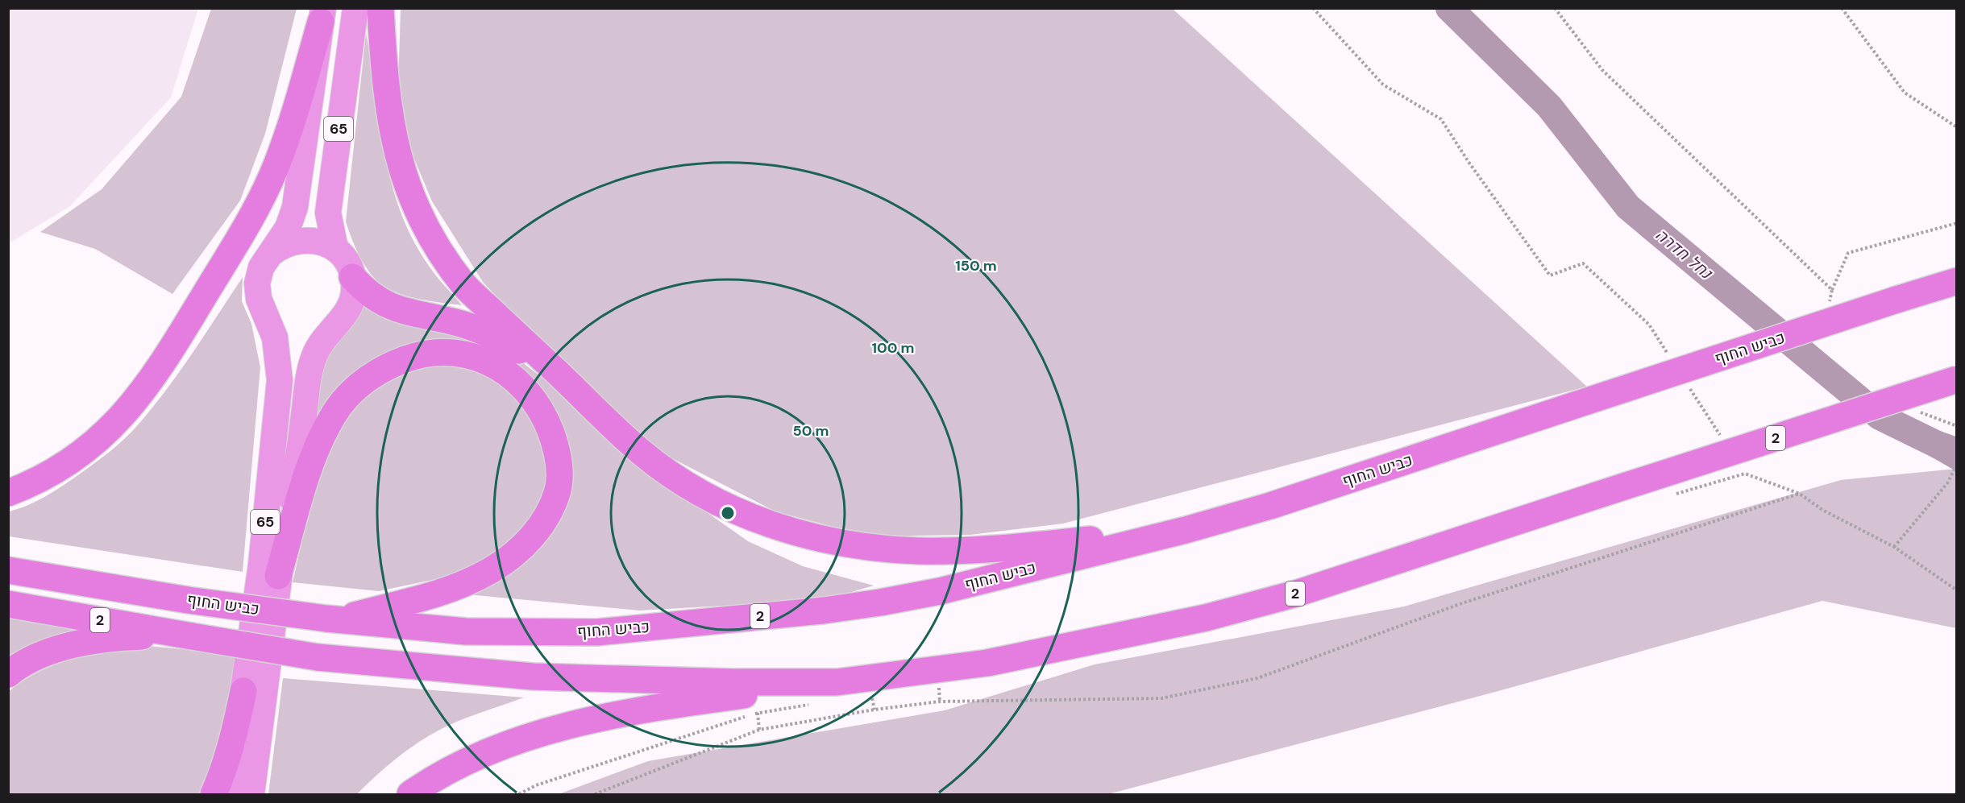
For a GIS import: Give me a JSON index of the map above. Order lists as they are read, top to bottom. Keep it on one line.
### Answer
{"streets":{"highway":["65","כביש החוף","2"]},"water":["נחל חדרה"],"rings":["150 m","100 m","50 m"]}
